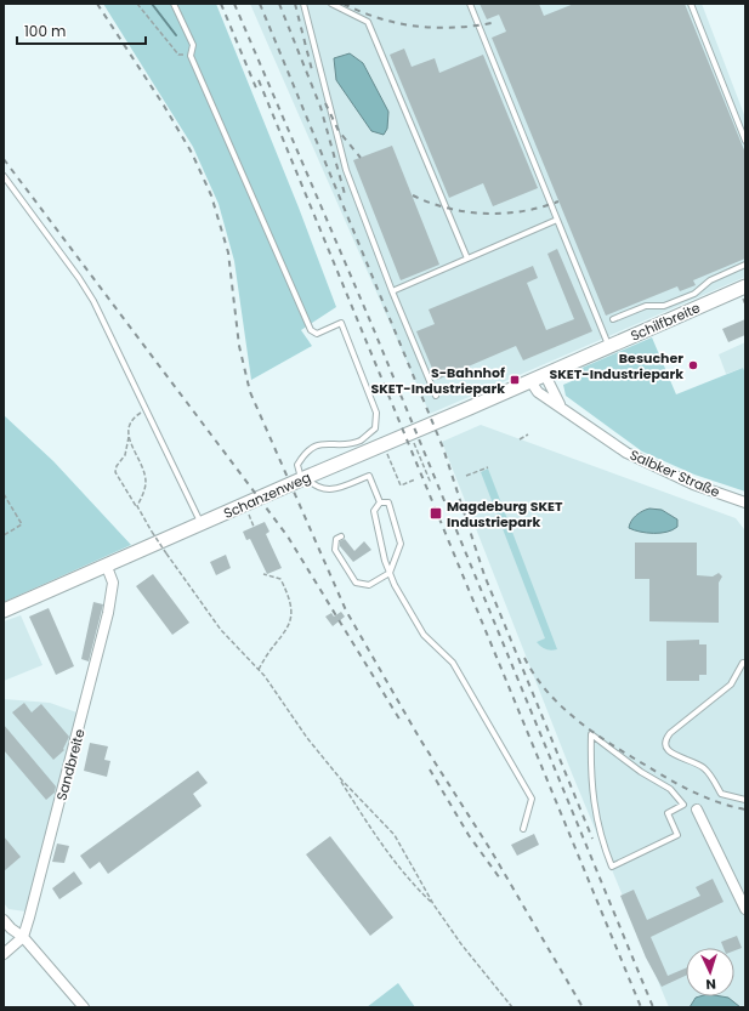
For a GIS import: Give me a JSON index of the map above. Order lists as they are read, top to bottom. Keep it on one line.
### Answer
{"streets":{"main road":["Schilfbreite","Schanzenweg"],"street":["Salbker Straße","Sandbreite"]},"crossings":[["Schilfbreite","Salbker Straße"],["Schilfbreite","Schanzenweg"],["Salbker Straße","Schanzenweg"],["Schanzenweg","Sandbreite"]],"places":{"other":["Besucher SKET-Industriepark"],"transit":["S-Bahnhof SKET-Industriepark","Magdeburg SKET Industriepark"]},"scale_bar":"100 m","north":"bottom"}
